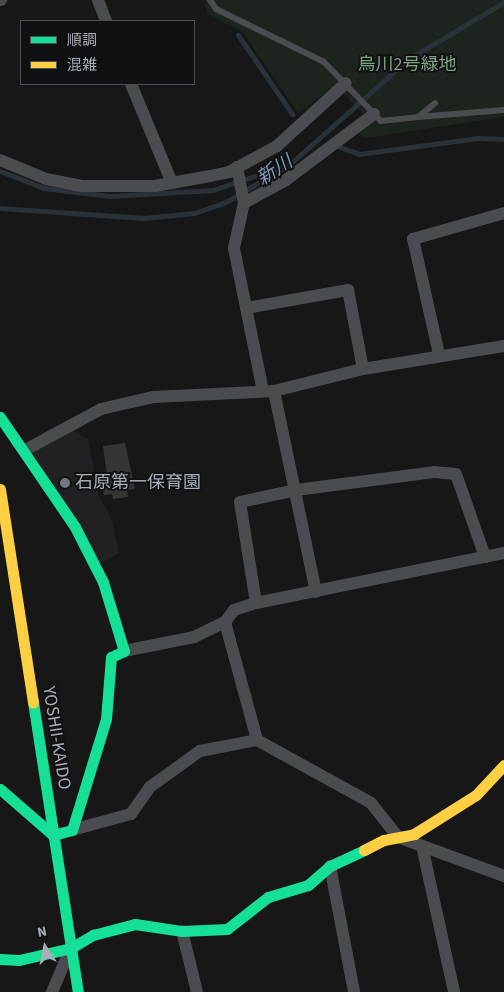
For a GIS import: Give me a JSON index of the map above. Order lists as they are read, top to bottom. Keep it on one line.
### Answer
{"streets":{"street":["YOSHII-KAIDO"]},"water":["新川"],"parks":["烏川2号緑地"],"places":["石原第一保育園"],"legend":["順調","混雑"],"north":"top"}
